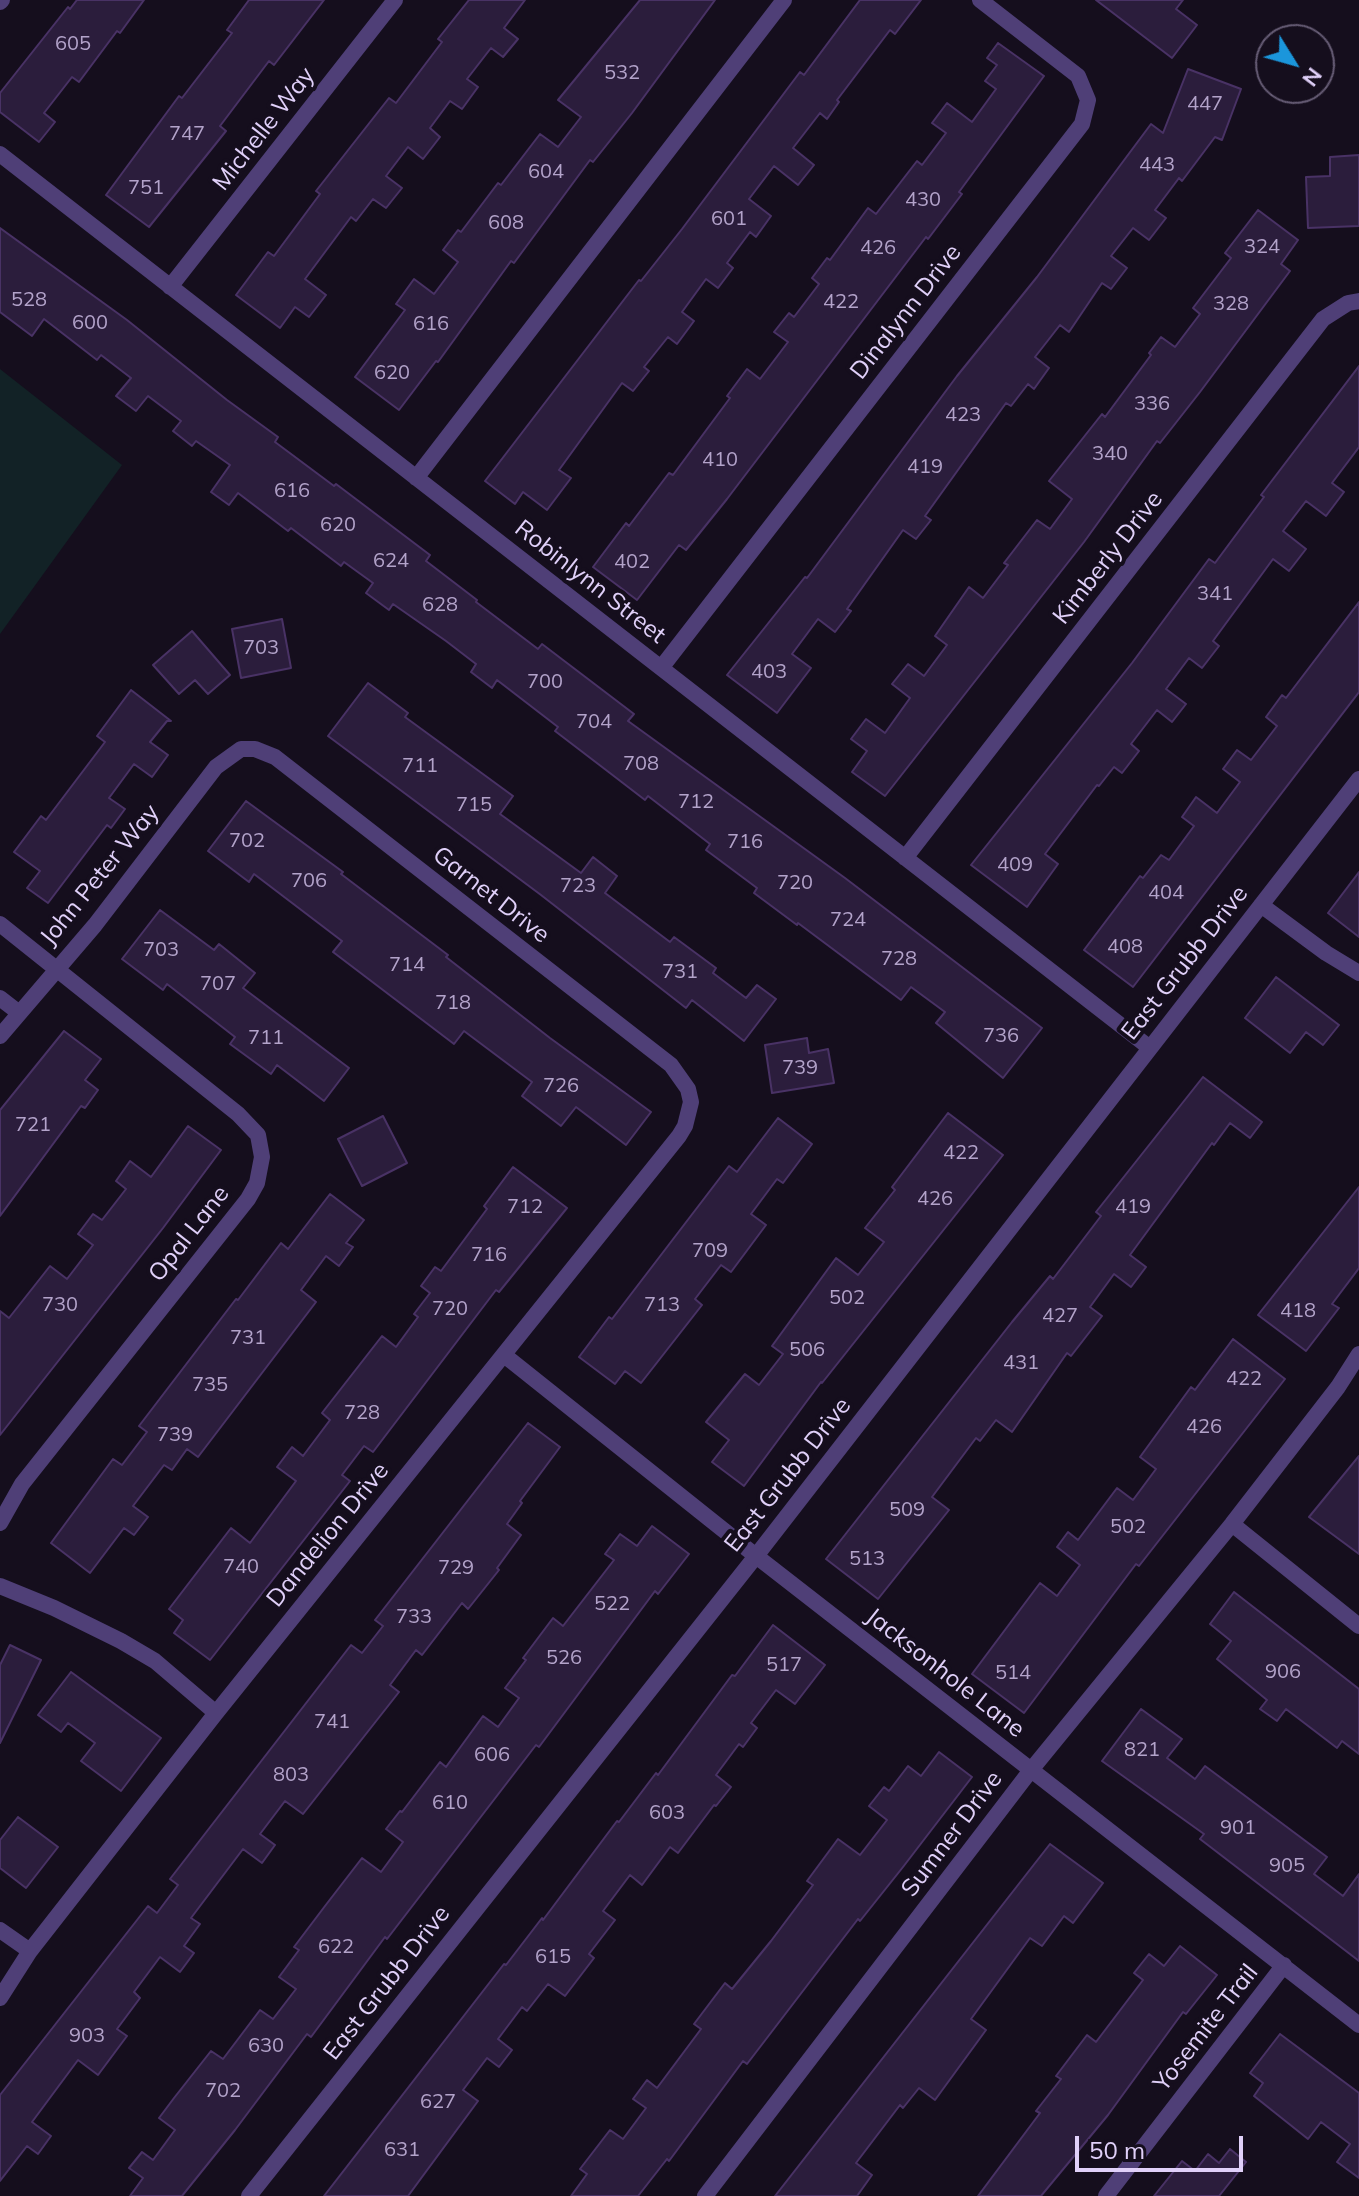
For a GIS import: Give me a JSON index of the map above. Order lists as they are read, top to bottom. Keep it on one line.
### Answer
{"streets":{"street":["Michelle Way","Dinalynn Drive","Kimberly Drive","Robinlynn Street","John Peter Way","Garnet Drive","East Grubb Drive","Opal Lane","Dandelion Drive","Jacksonhole Lane","Sumner Drive","Yosemite Trail"]},"crossings":[["Michelle Way","Robinlynn Street"],["Dinalynn Drive","Robinlynn Street"],["Kimberly Drive","Robinlynn Street"],["Robinlynn Street","East Grubb Drive"],["John Peter Way","Garnet Drive"],["John Peter Way","Opal Lane"],["Garnet Drive","Dandelion Drive"],["East Grubb Drive","Jacksonhole Lane"],["Dandelion Drive","Jacksonhole Lane"],["Jacksonhole Lane","Sumner Drive"],["Jacksonhole Lane","Yosemite Trail"]],"house_numbers":["605","532","447","747","443","604","751","430","601","608","324","426","528","422","328","600","616","620","336","423","340","410","419","616","620","624","402","341","628","703","403","700","704","708","711","712","715","702","716","409","706","720","723","404","724","408","703","728","714","731","707","718","736","711","739","726","721","422","426","712","419","709","716","502","730","713","720","418","427","731","506","431","422","735","728","426","739","509","502","513","740","729","522","733","526","517","906","514","741","821","606","803","610","603","901","905","622","615","903","630","702","627","631"],"scale_bar":"50 m","north":"bottom right"}
